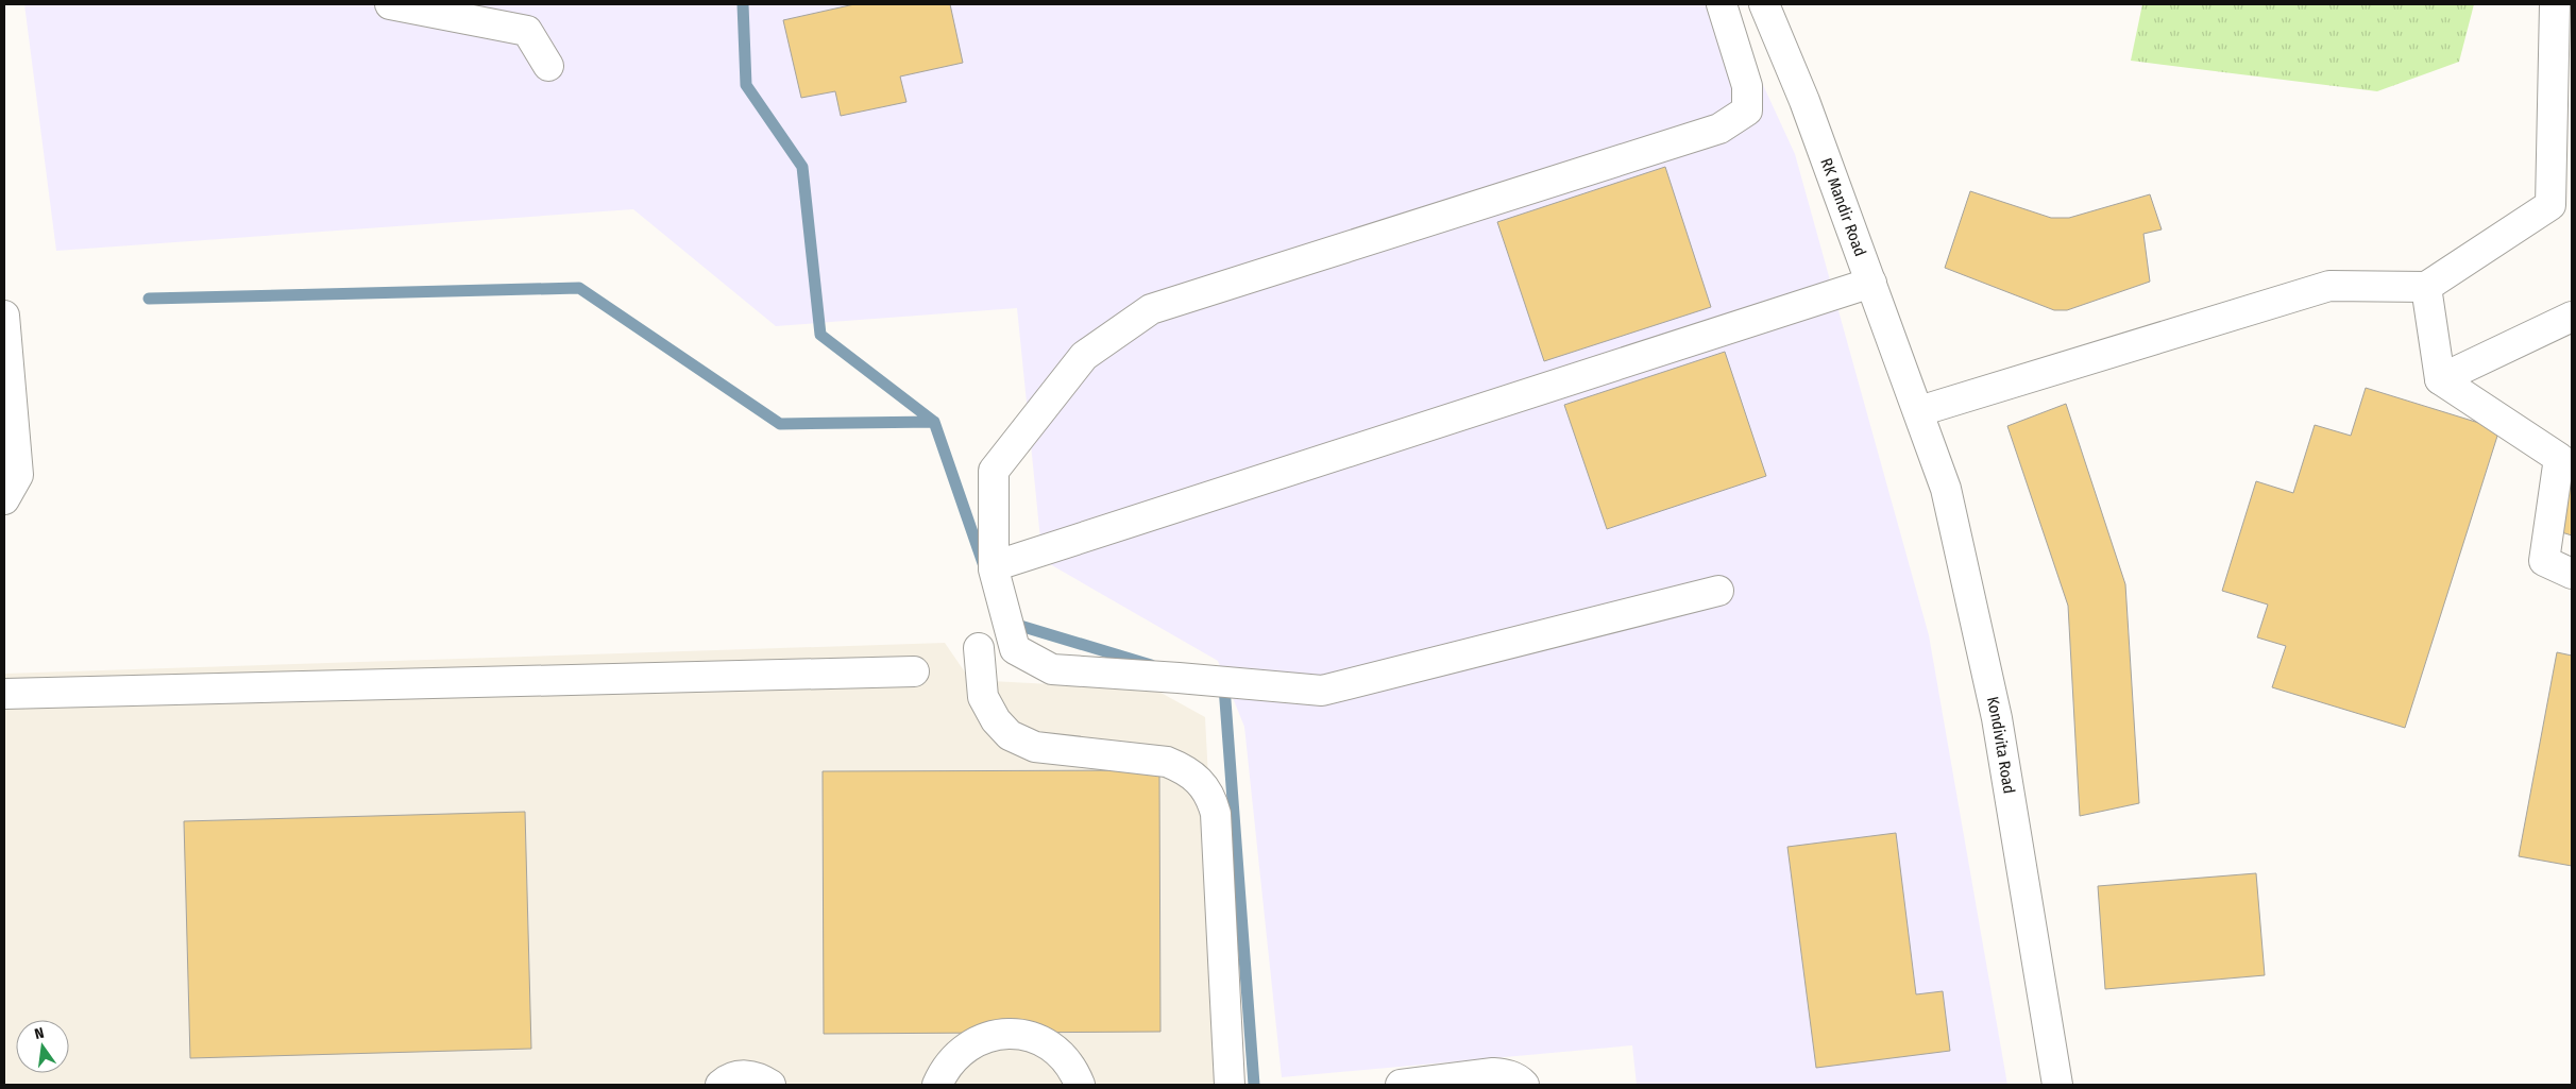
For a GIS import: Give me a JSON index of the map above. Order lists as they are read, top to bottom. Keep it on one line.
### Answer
{"streets":{"street":["RK Mandir Road","Kondivita Road"]},"crossings":[["RK Mandir Road","Kondivita Road"]],"north":"top"}
